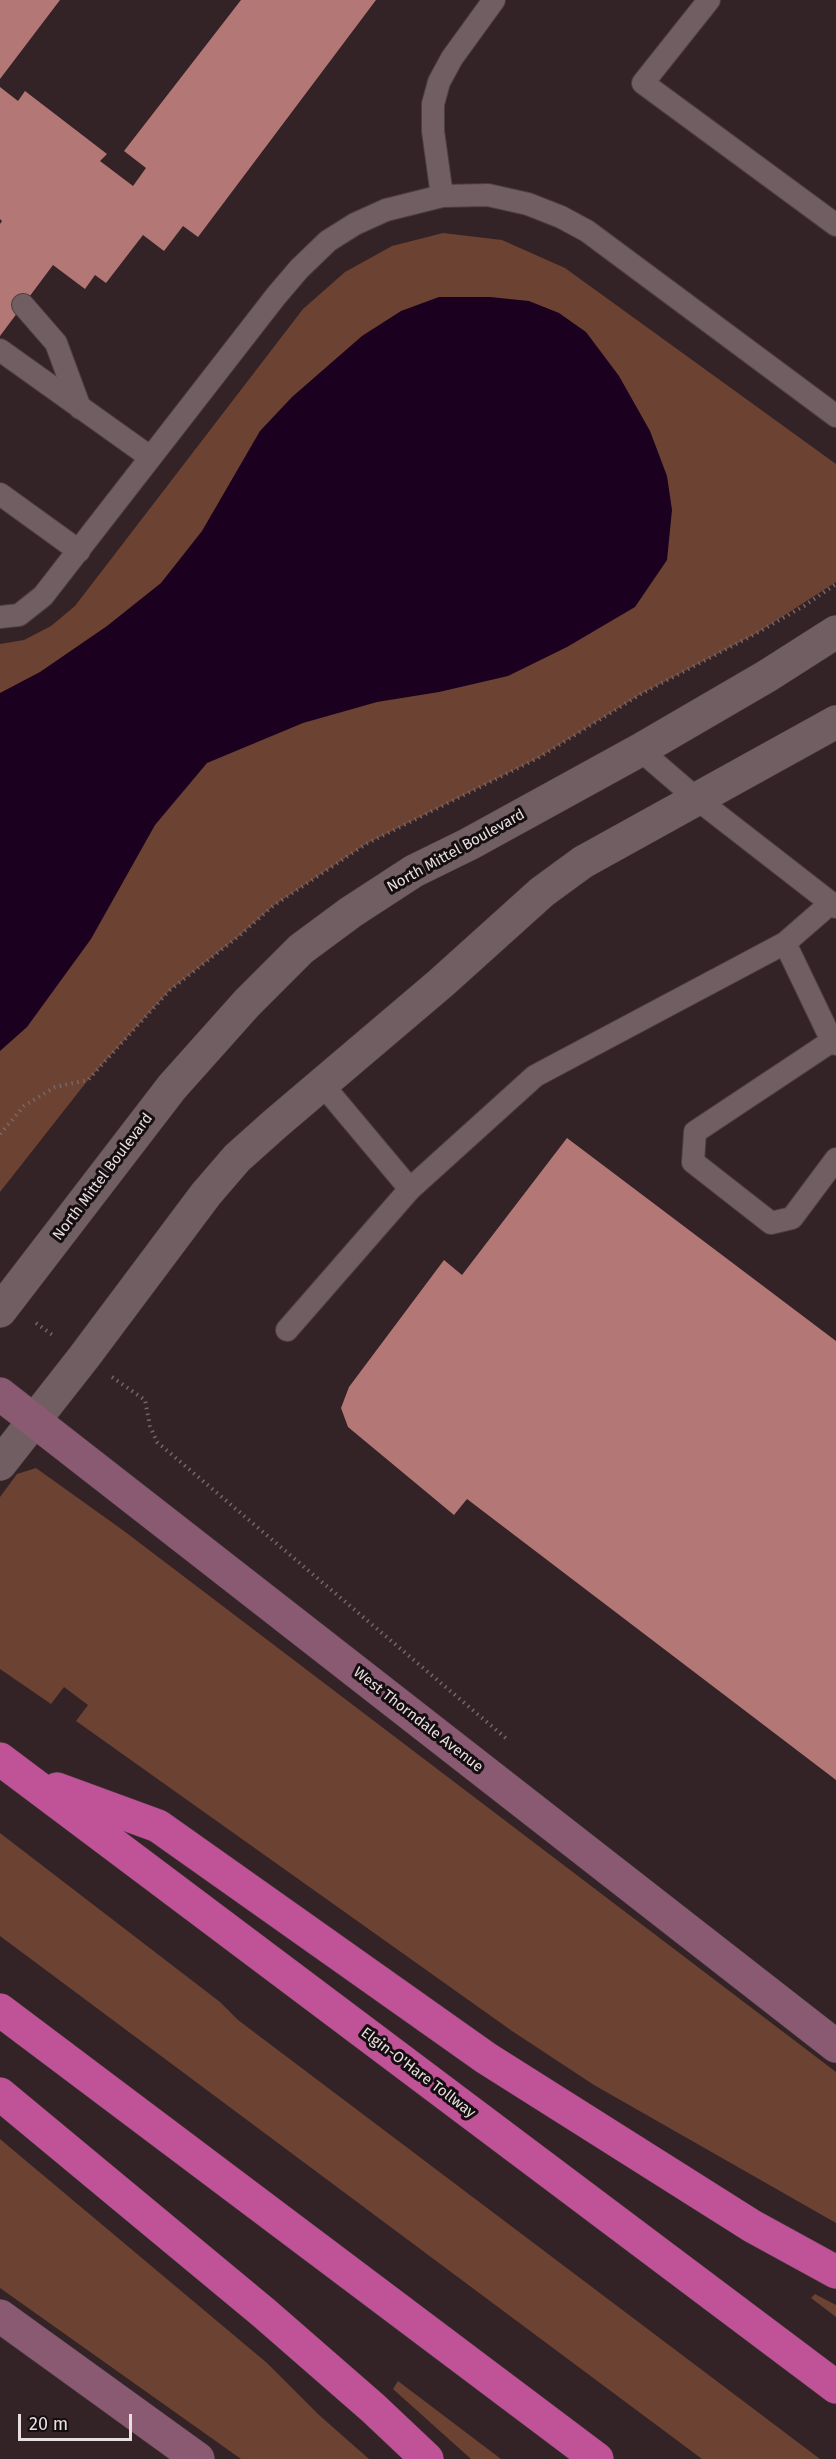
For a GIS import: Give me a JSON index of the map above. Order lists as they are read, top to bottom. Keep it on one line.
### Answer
{"streets":{"highway":["Elgin-O'Hare Tollway"],"main road":["West Thorndale Avenue"],"street":["North Mittel Boulevard"]},"scale_bar":"20 m"}
